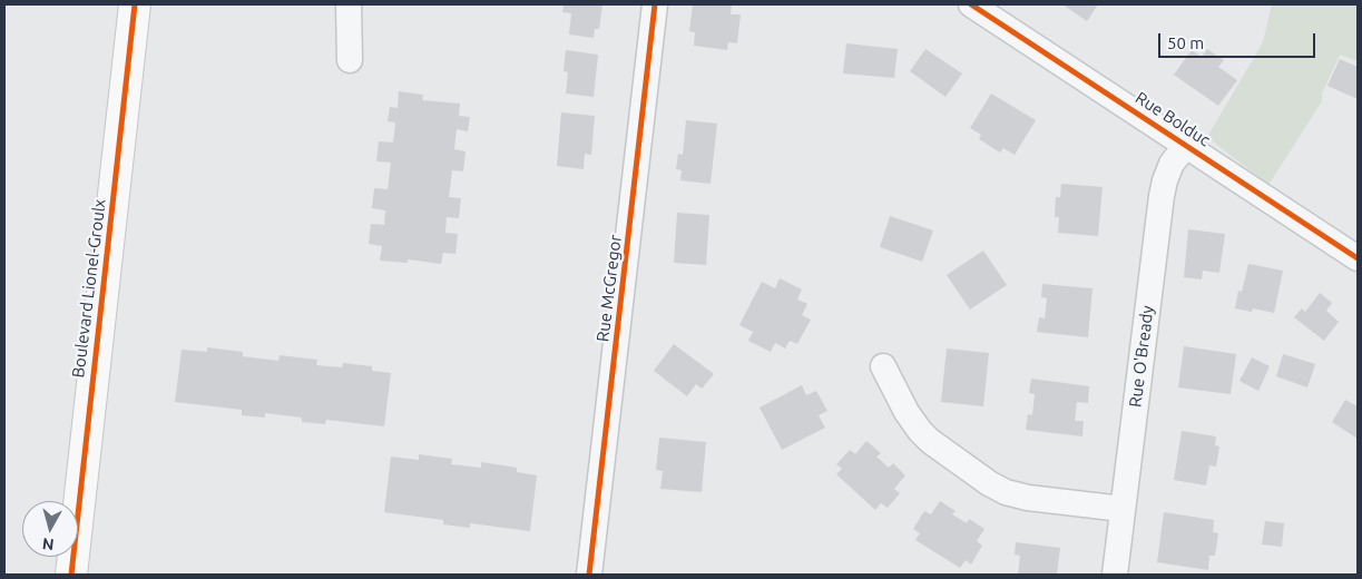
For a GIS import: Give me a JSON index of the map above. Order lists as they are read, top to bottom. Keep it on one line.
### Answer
{"streets":{"main road":["Boulevard Lionel-Groulx"],"street":["Rue Bolduc","Rue McGregor","Rue O'Bready"]},"crossings":[["Rue Bolduc","Rue O'Bready"]],"scale_bar":"50 m","north":"bottom"}
